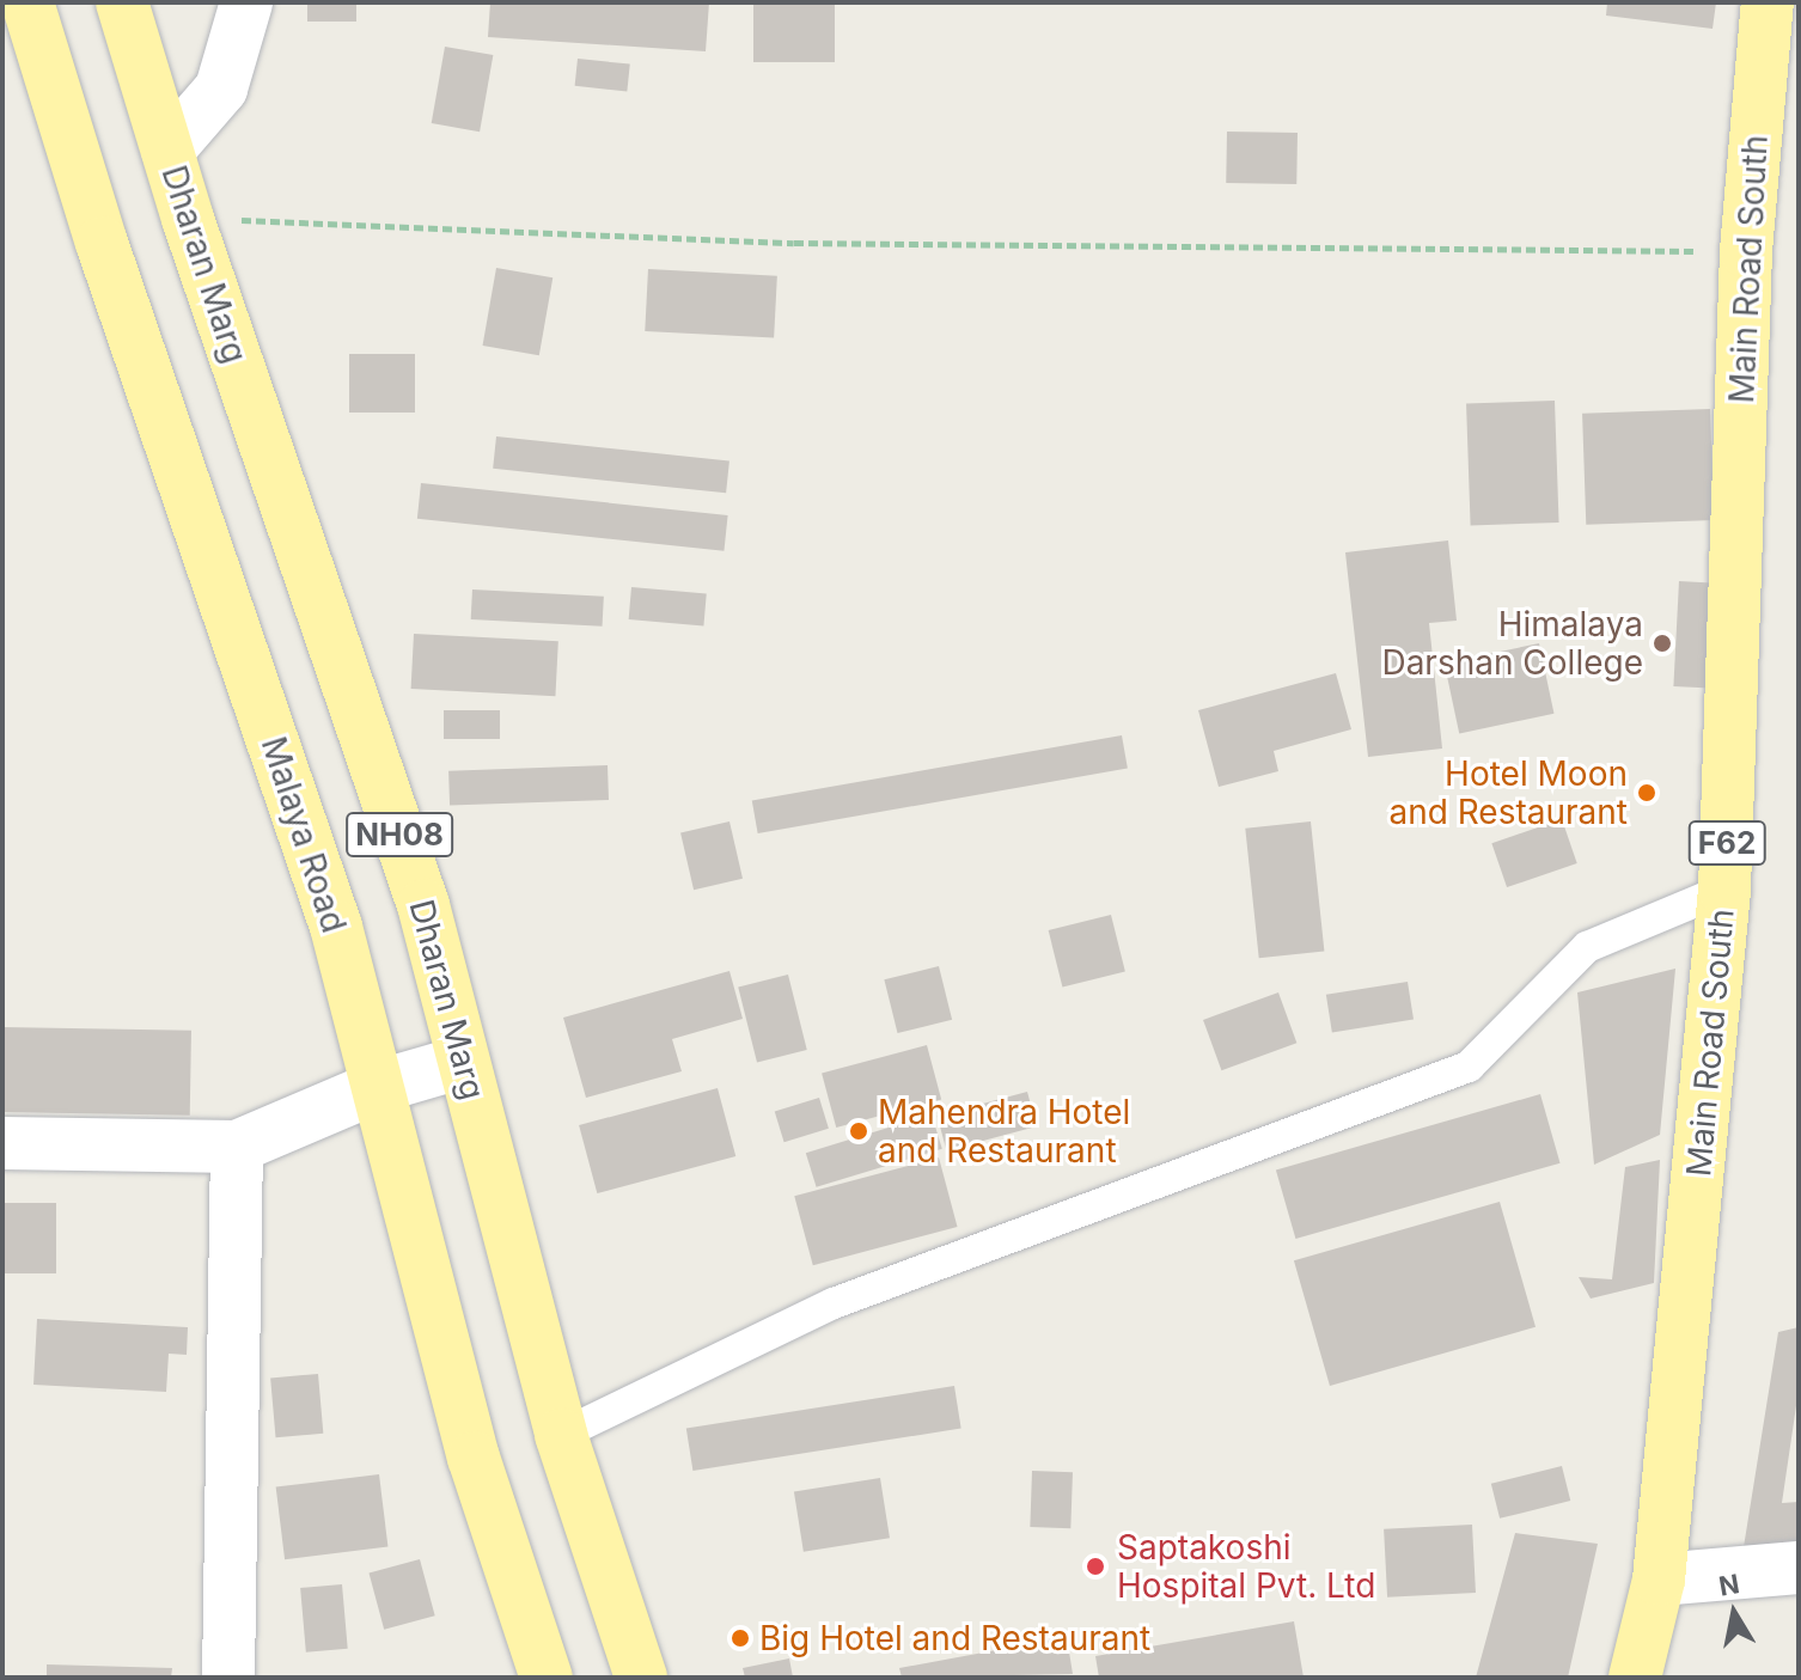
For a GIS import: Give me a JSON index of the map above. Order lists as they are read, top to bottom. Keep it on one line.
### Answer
{"streets":{"main road":["Dharan Marg","Main Road South","Malaya Road","NH08","F62"]},"places":["Himalaya Darshan College","Hotel Moon and Restaurant","Mahendra Hotel and Restaurant","Saptakoshi Hospital Pvt. Ltd","Big Hotel and Restaurant"],"north":"top"}
